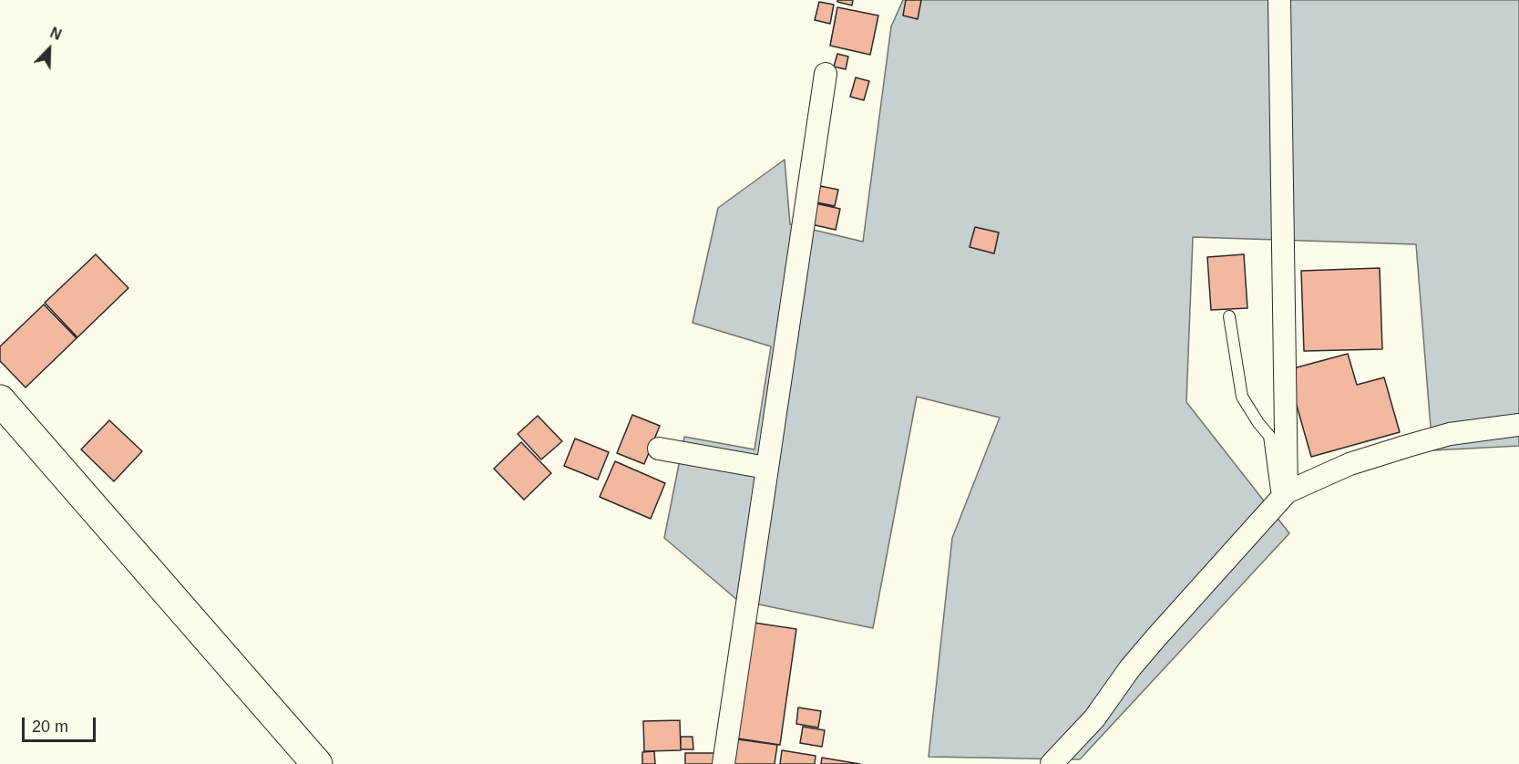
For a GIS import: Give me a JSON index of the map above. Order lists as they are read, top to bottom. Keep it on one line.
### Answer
{"scale_bar":"20 m","north":"top right"}
